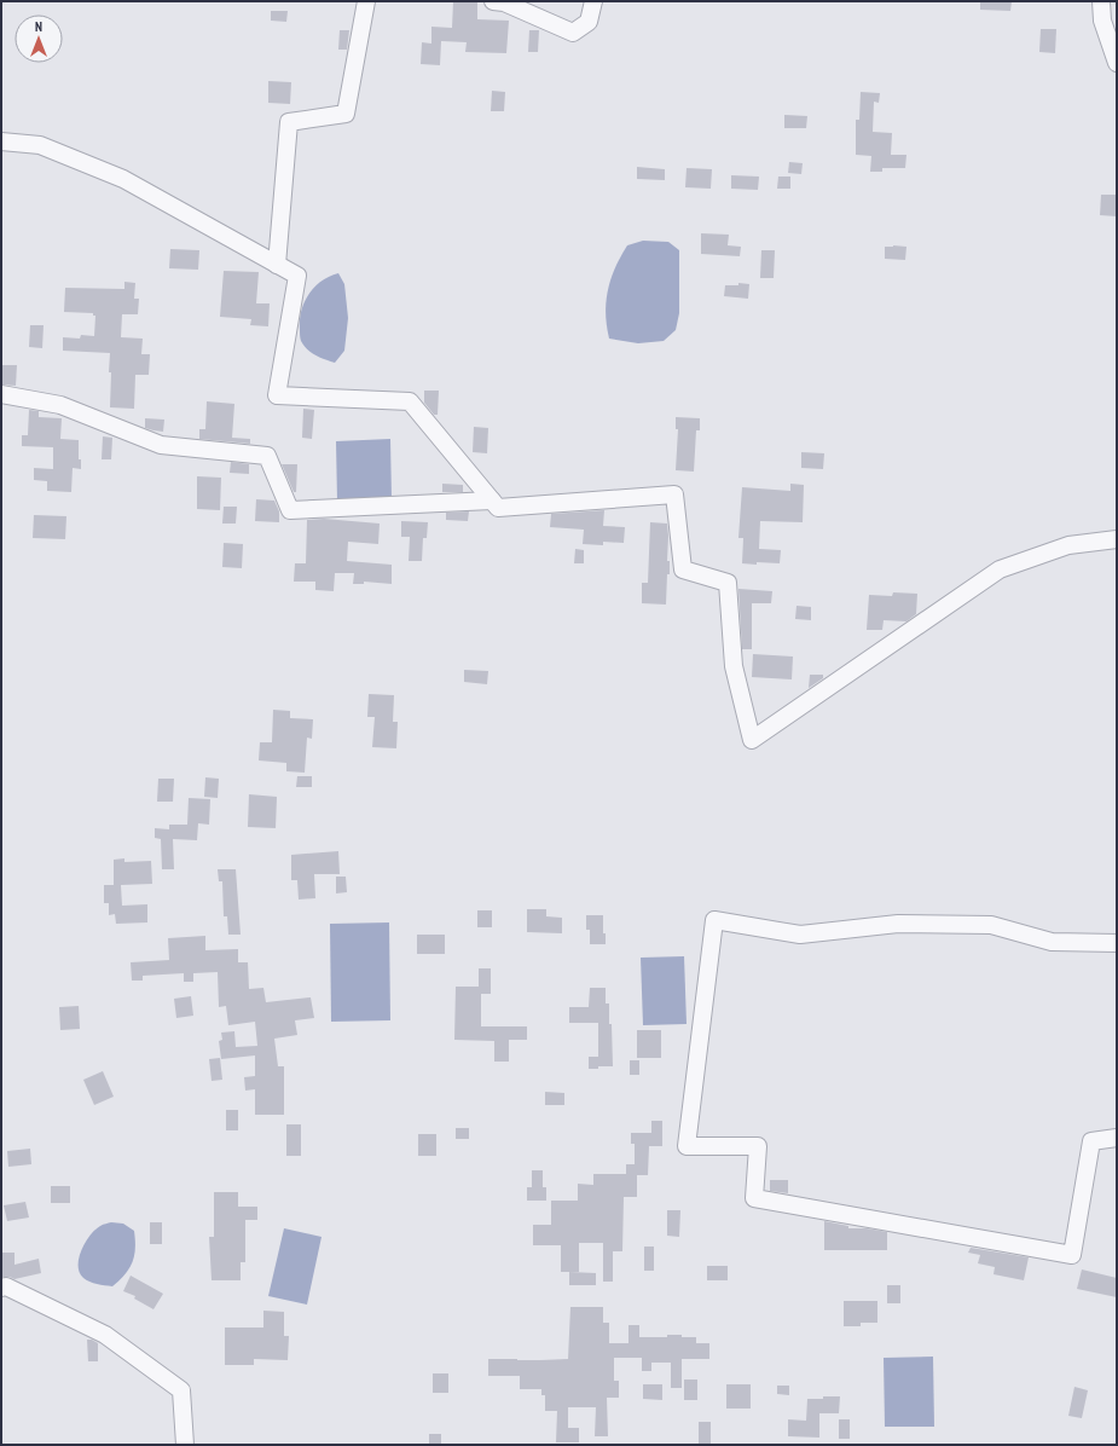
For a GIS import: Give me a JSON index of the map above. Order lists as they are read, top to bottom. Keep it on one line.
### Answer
{"north":"top"}
